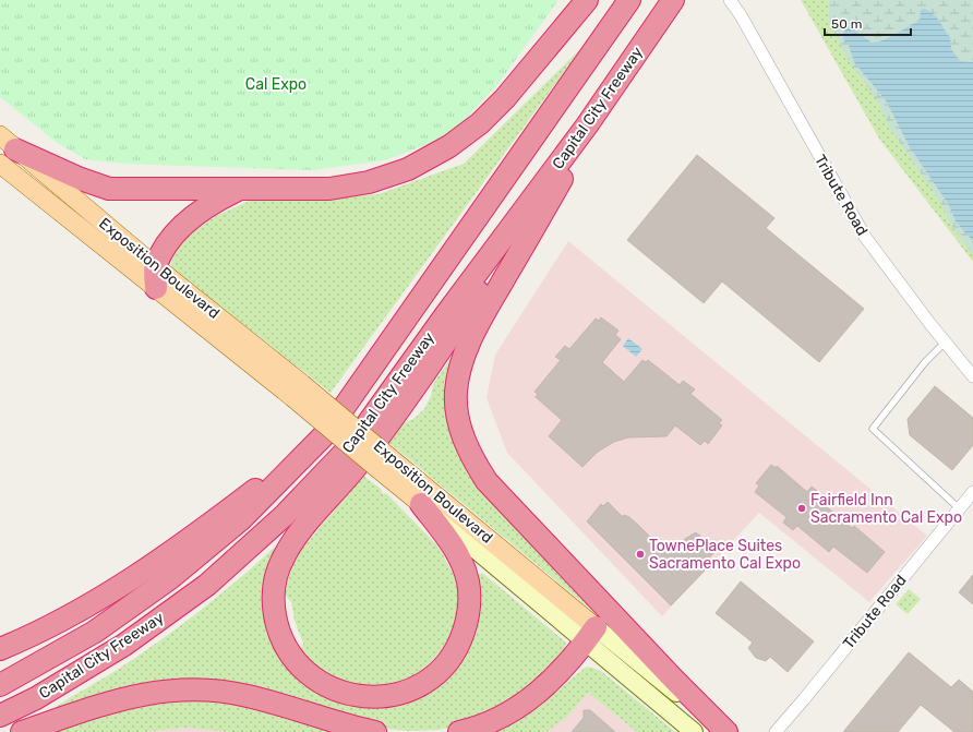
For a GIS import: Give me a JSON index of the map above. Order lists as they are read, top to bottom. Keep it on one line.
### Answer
{"streets":{"highway":["Capital City Freeway"],"main road":["Exposition Boulevard"],"street":["Tribute Road"]},"parks":["Cal Expo"],"places":["Fairfield Inn Sacramento Cal Expo","TownePlace Suites Sacramento Cal Expo"],"scale_bar":"50 m"}
